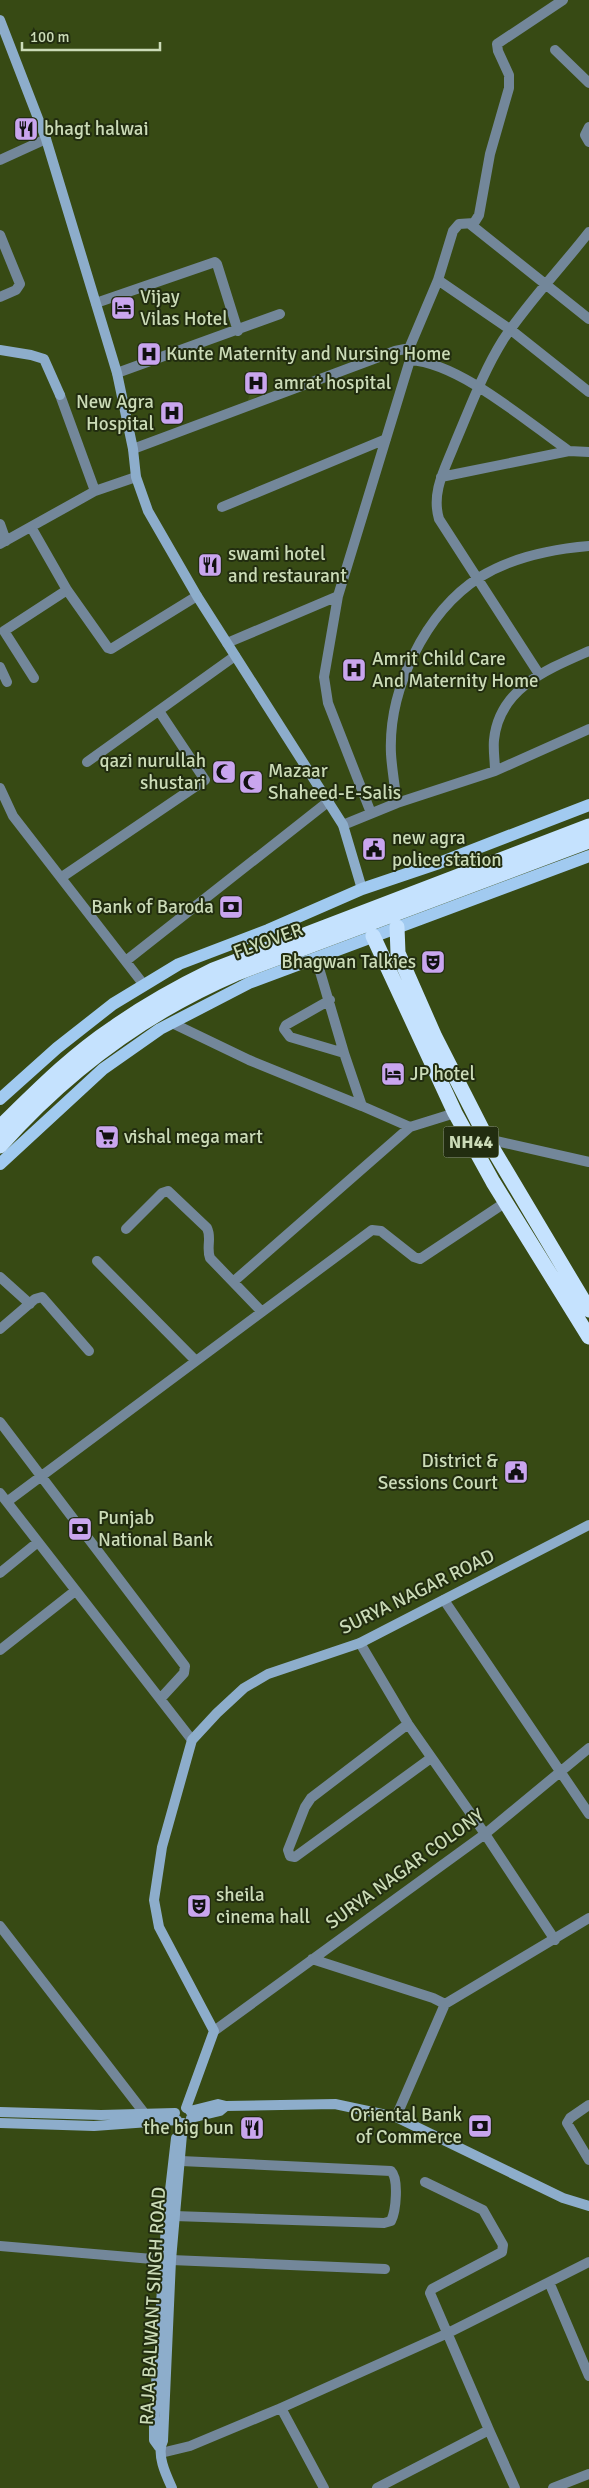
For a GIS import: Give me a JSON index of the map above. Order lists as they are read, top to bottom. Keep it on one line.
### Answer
{"streets":{"highway":["FLYOVER","NH44"],"street":["SURYA NAGAR ROAD","SURYA NAGAR COLONY","RAJA BALWANT SINGH ROAD"]},"crossings":[["SURYA NAGAR ROAD","SURYA NAGAR COLONY"]],"places":{"restaurant":["bhagt halwai","swami hotel and restaurant","the big bun"],"hotel":["Vijay Vilas Hotel","JP hotel"],"hospital":["Kunte Maternity and Nursing Home","amrat hospital","New Agra Hospital","Amrit Child Care And Maternity Home"],"mosque":["qazi nurullah shustari","Mazaar Shaheed-E-Salis"],"public building":["new agra police station","District & Sessions Court"],"bank":["Bank of Baroda","Punjab National Bank","Oriental Bank of Commerce"],"theatre":["Bhagwan Talkies","sheila cinema hall"],"supermarket":["vishal mega mart"]},"scale_bar":"100 m"}
